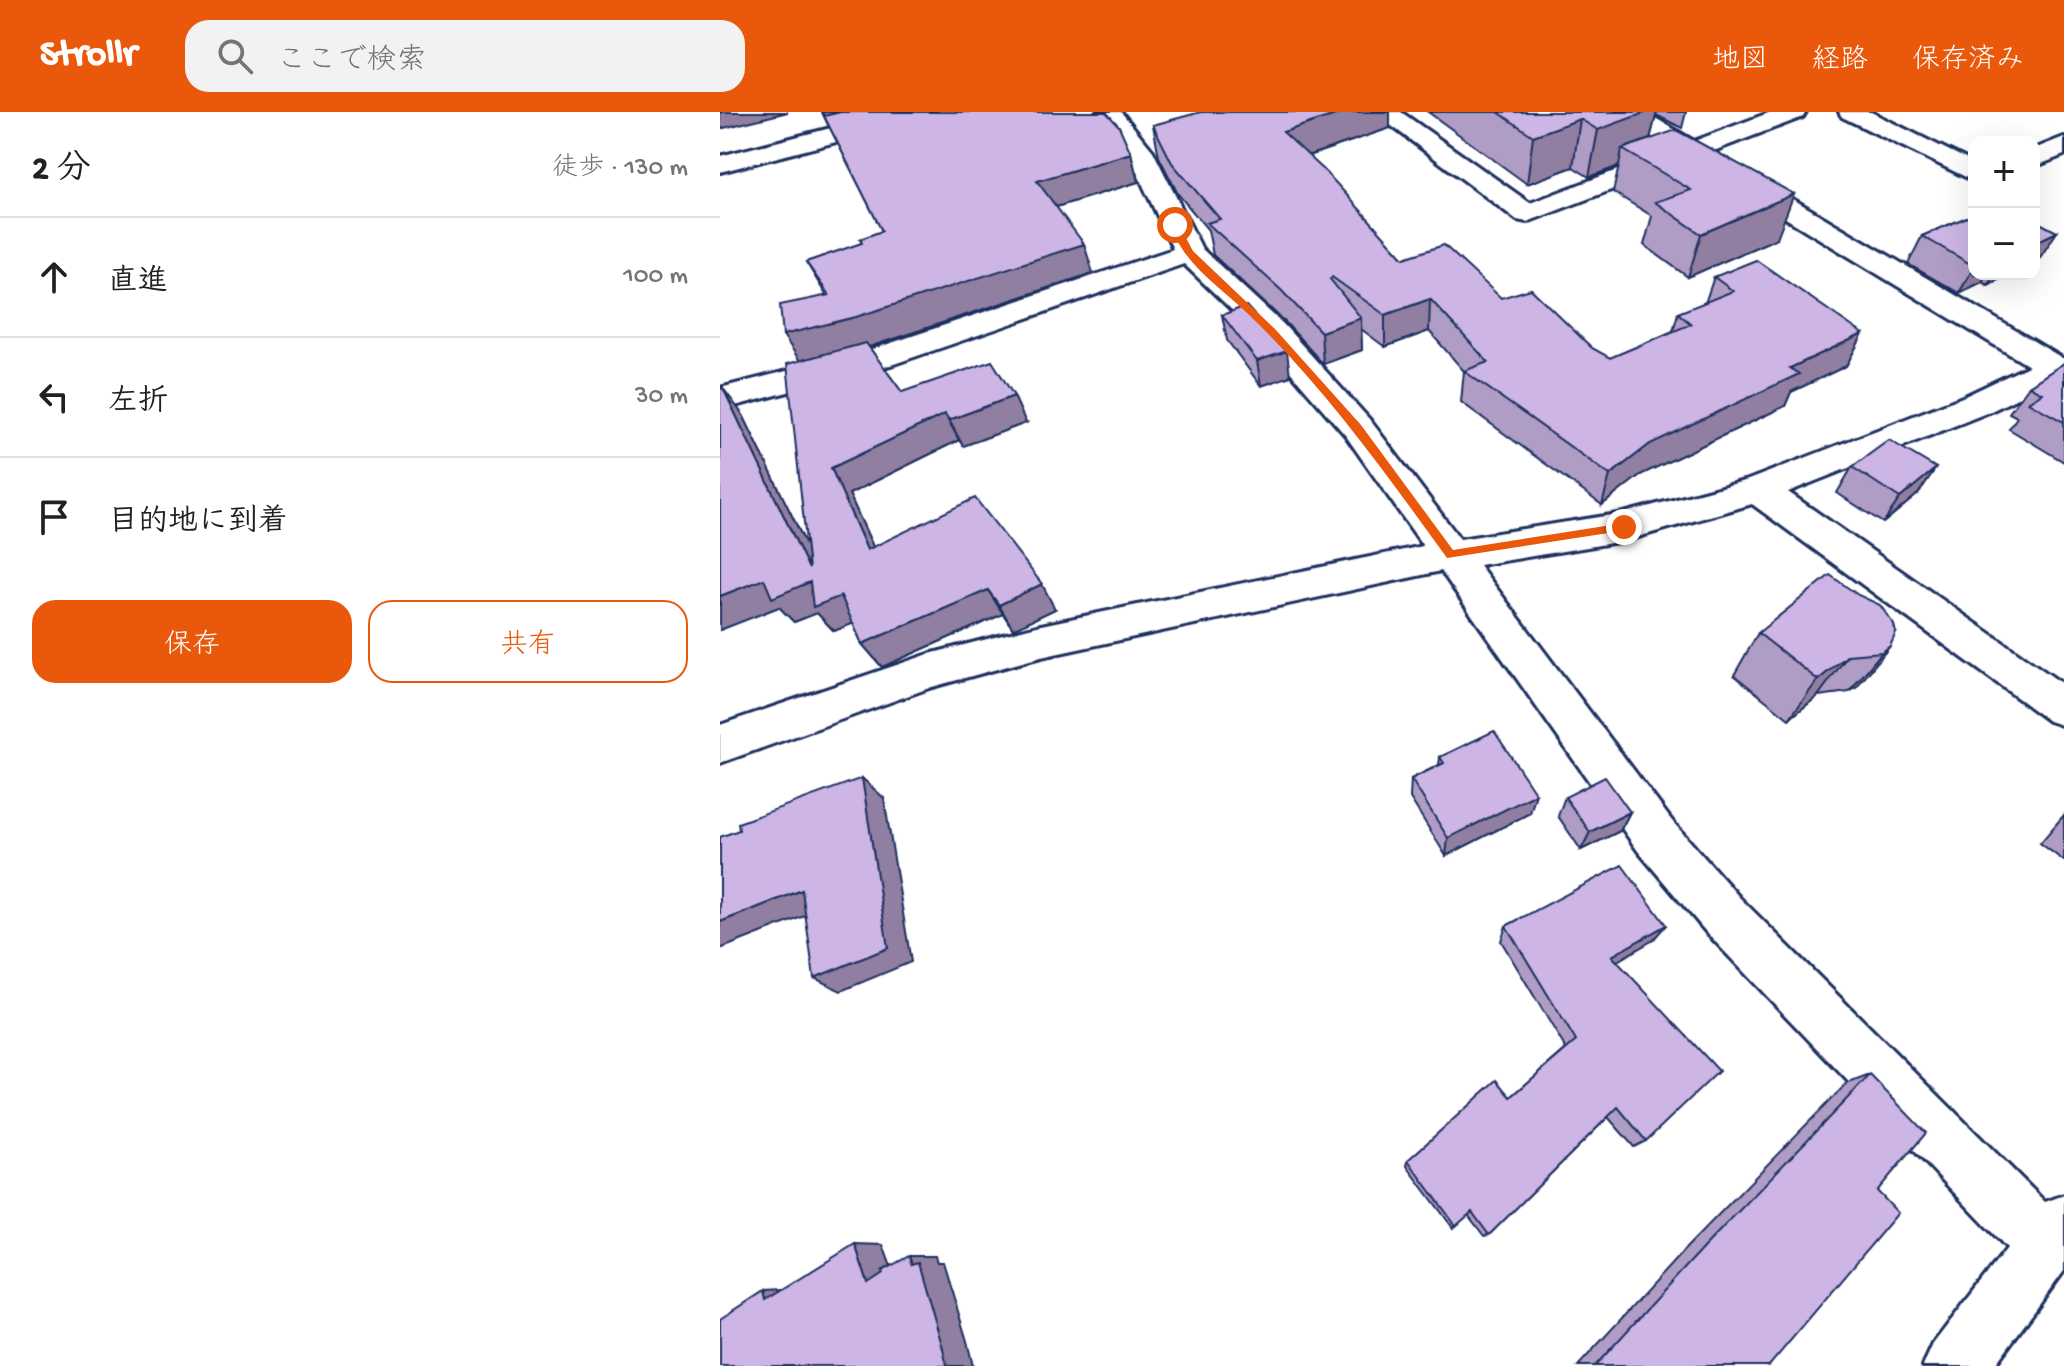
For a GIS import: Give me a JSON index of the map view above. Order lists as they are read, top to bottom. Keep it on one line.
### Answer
{"page":{"header":"Strollr","search":"ここで検索","nav":["地図","経路","保存済み"],"heading":["2 分","徒歩 · 130 m"],"map_buttons":["+","−"],"list":[["直進","100 m"],["左折","30 m"],"目的地に到着"],"buttons":["保存","共有"]}}
